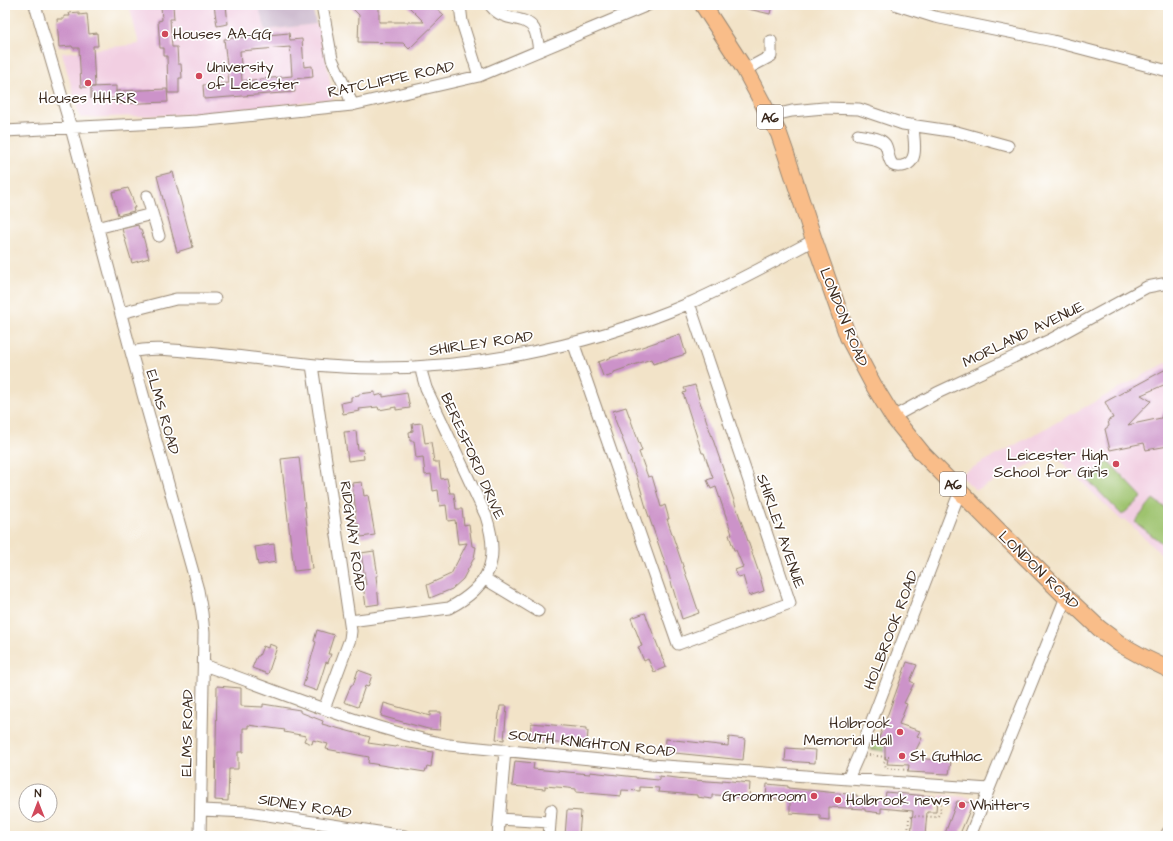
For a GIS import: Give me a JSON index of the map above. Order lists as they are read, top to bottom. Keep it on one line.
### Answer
{"streets":{"highway":["A6","LONDON ROAD"],"street":["RATCLIFFE ROAD","MORLAND AVENUE","SHIRLEY ROAD","ELMS ROAD","BERESFORD DRIVE","SHIRLEY AVENUE","RIDGWAY ROAD","HOLBROOK ROAD","SOUTH KNIGHTON ROAD","SIDNEY ROAD"]},"crossings":[["RATCLIFFE ROAD","ELMS ROAD"],["LONDON ROAD","MORLAND AVENUE"],["LONDON ROAD","SHIRLEY ROAD"],["LONDON ROAD","HOLBROOK ROAD"],["SHIRLEY ROAD","ELMS ROAD"],["SHIRLEY ROAD","BERESFORD DRIVE"],["SHIRLEY ROAD","SHIRLEY AVENUE"],["SHIRLEY ROAD","RIDGWAY ROAD"],["ELMS ROAD","SOUTH KNIGHTON ROAD"],["ELMS ROAD","SIDNEY ROAD"],["BERESFORD DRIVE","RIDGWAY ROAD"],["RIDGWAY ROAD","SOUTH KNIGHTON ROAD"],["HOLBROOK ROAD","SOUTH KNIGHTON ROAD"]],"places":["Houses AA-GG","University of Leicester","Houses HH-RR","Leicester High School for Girls","Holbrook Memorial Hall","St Guthlac","Groomroom","Holbrook news","Whitters"],"north":"top"}
